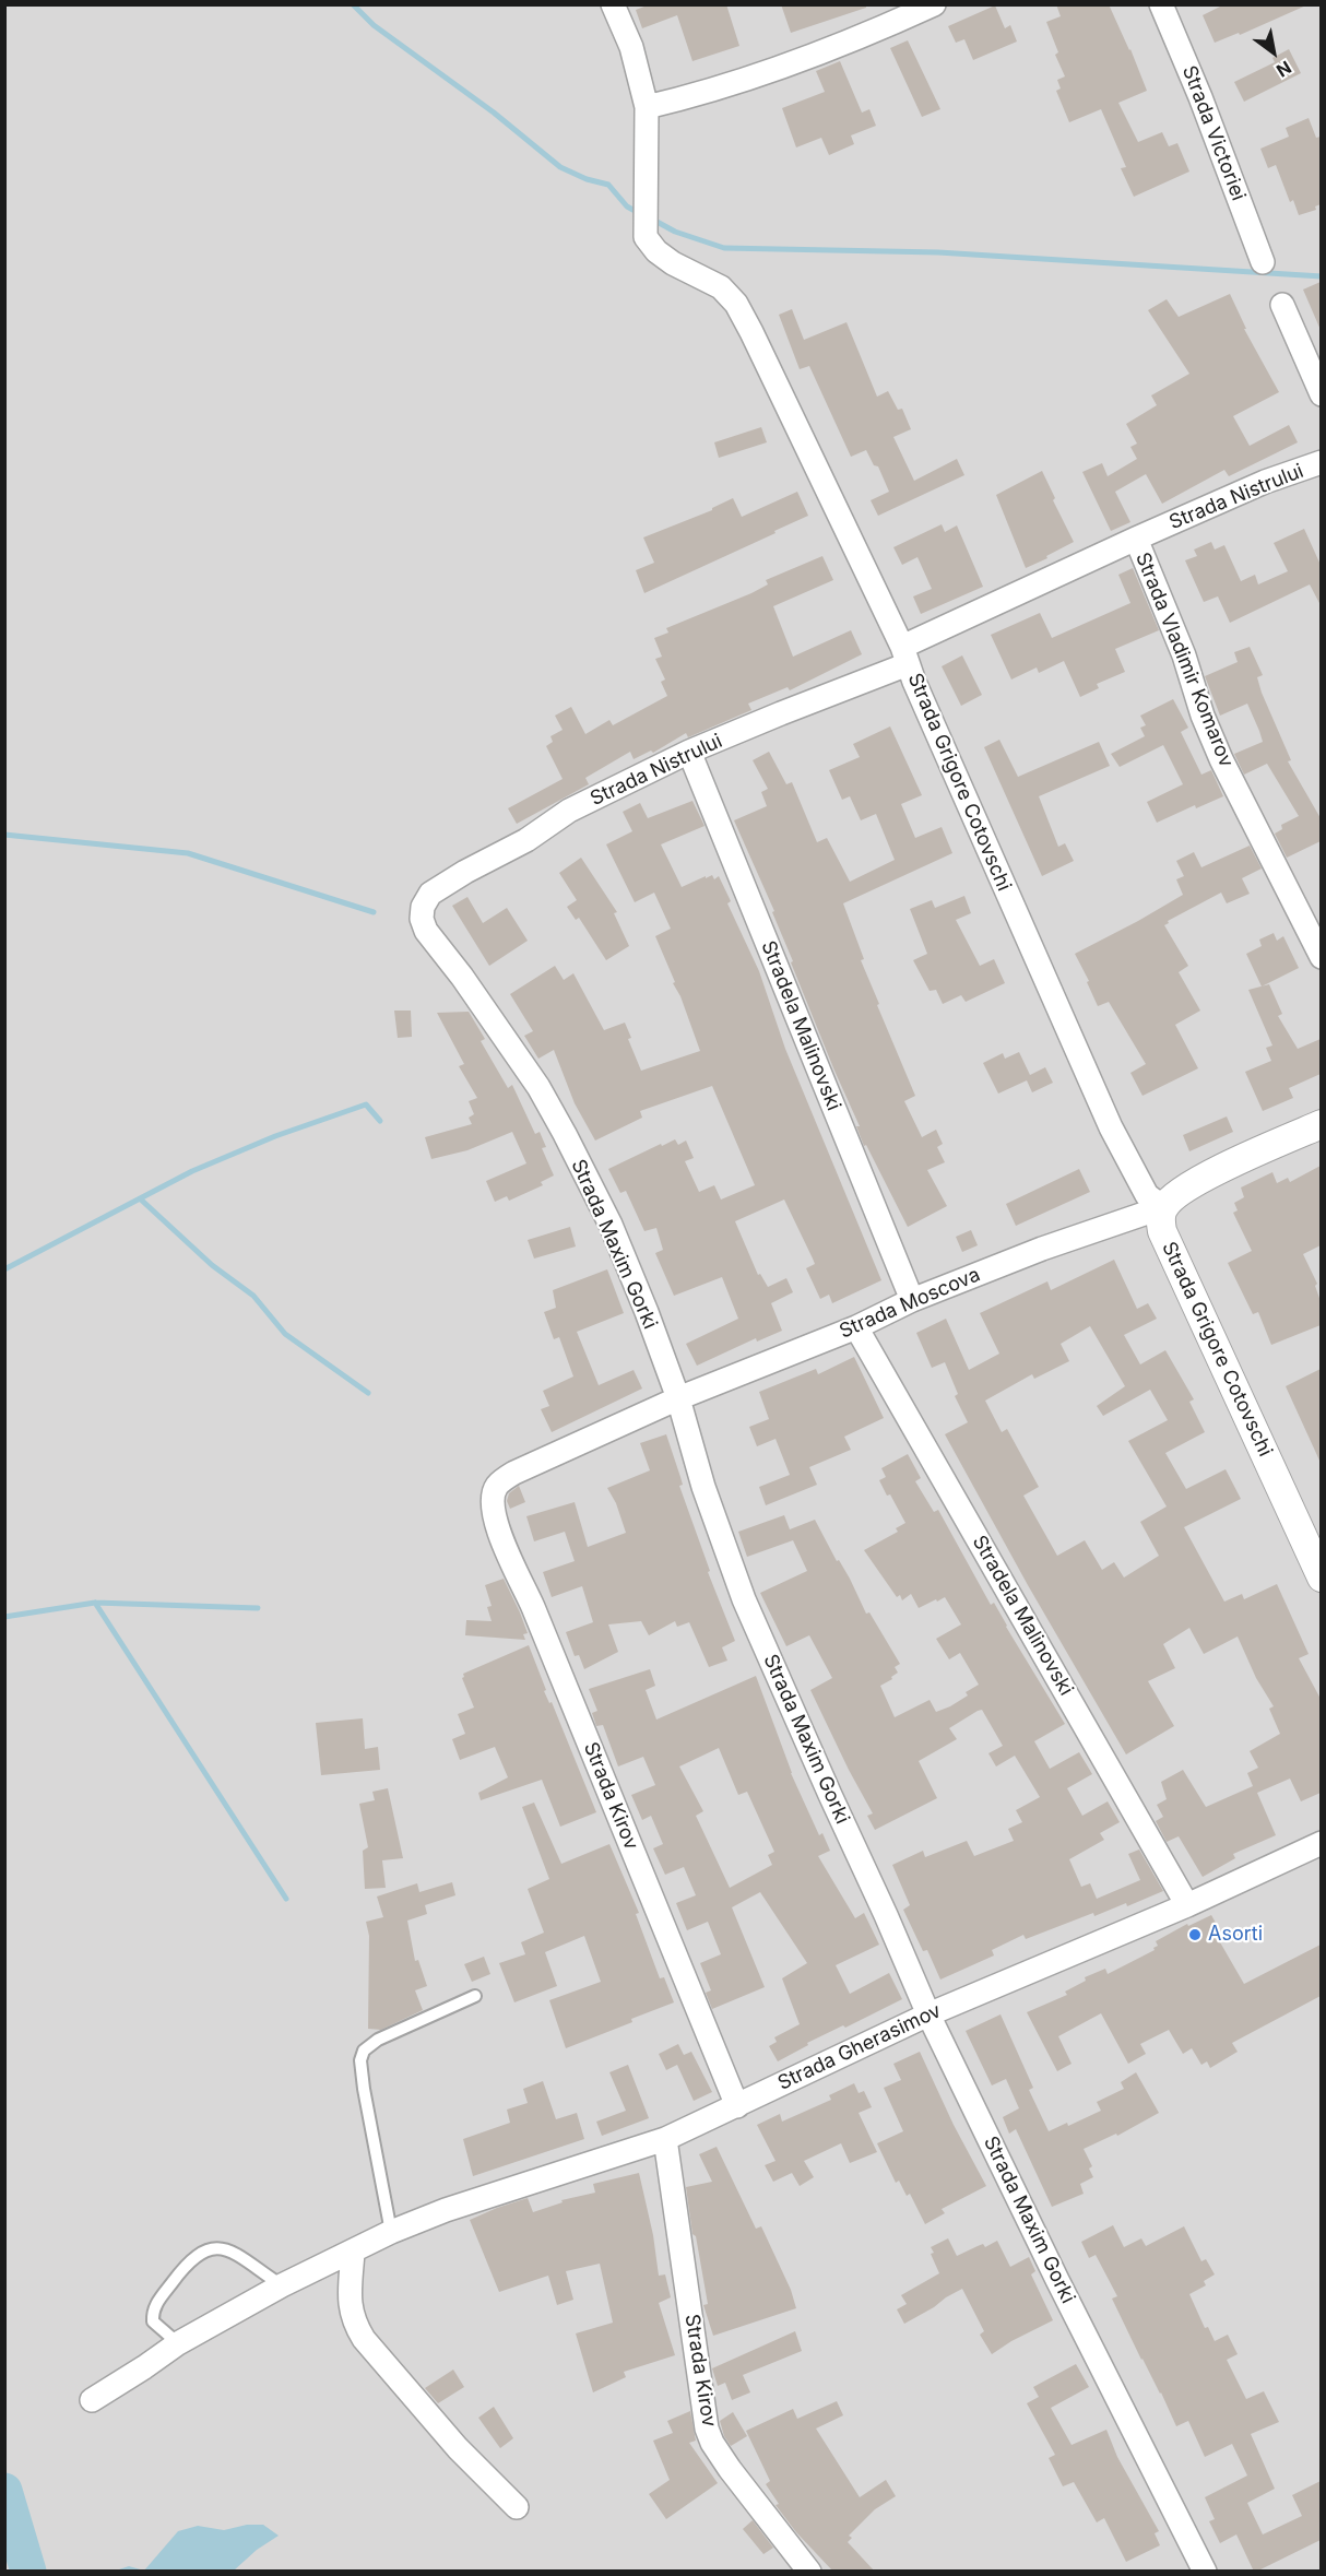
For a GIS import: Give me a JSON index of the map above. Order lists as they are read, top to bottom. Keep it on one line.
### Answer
{"streets":{"street":["Strada Victoriei","Strada Nistrului","Strada Vladimir Komarov","Strada Grigore Cotovschi","Stradela Malinovski","Strada Maxim Gorki","Strada Moscova","Strada Kirov","Strada Gherasimov"]},"crossings":[["Strada Nistrului","Strada Vladimir Komarov"],["Strada Nistrului","Strada Grigore Cotovschi"],["Strada Nistrului","Stradela Malinovski"],["Strada Nistrului","Strada Maxim Gorki"],["Strada Grigore Cotovschi","Strada Moscova"],["Stradela Malinovski","Strada Moscova"],["Stradela Malinovski","Strada Gherasimov"],["Strada Maxim Gorki","Strada Moscova"],["Strada Maxim Gorki","Strada Gherasimov"],["Strada Moscova","Strada Kirov"],["Strada Kirov","Strada Gherasimov"]],"places":["Asorti"],"north":"bottom right"}
